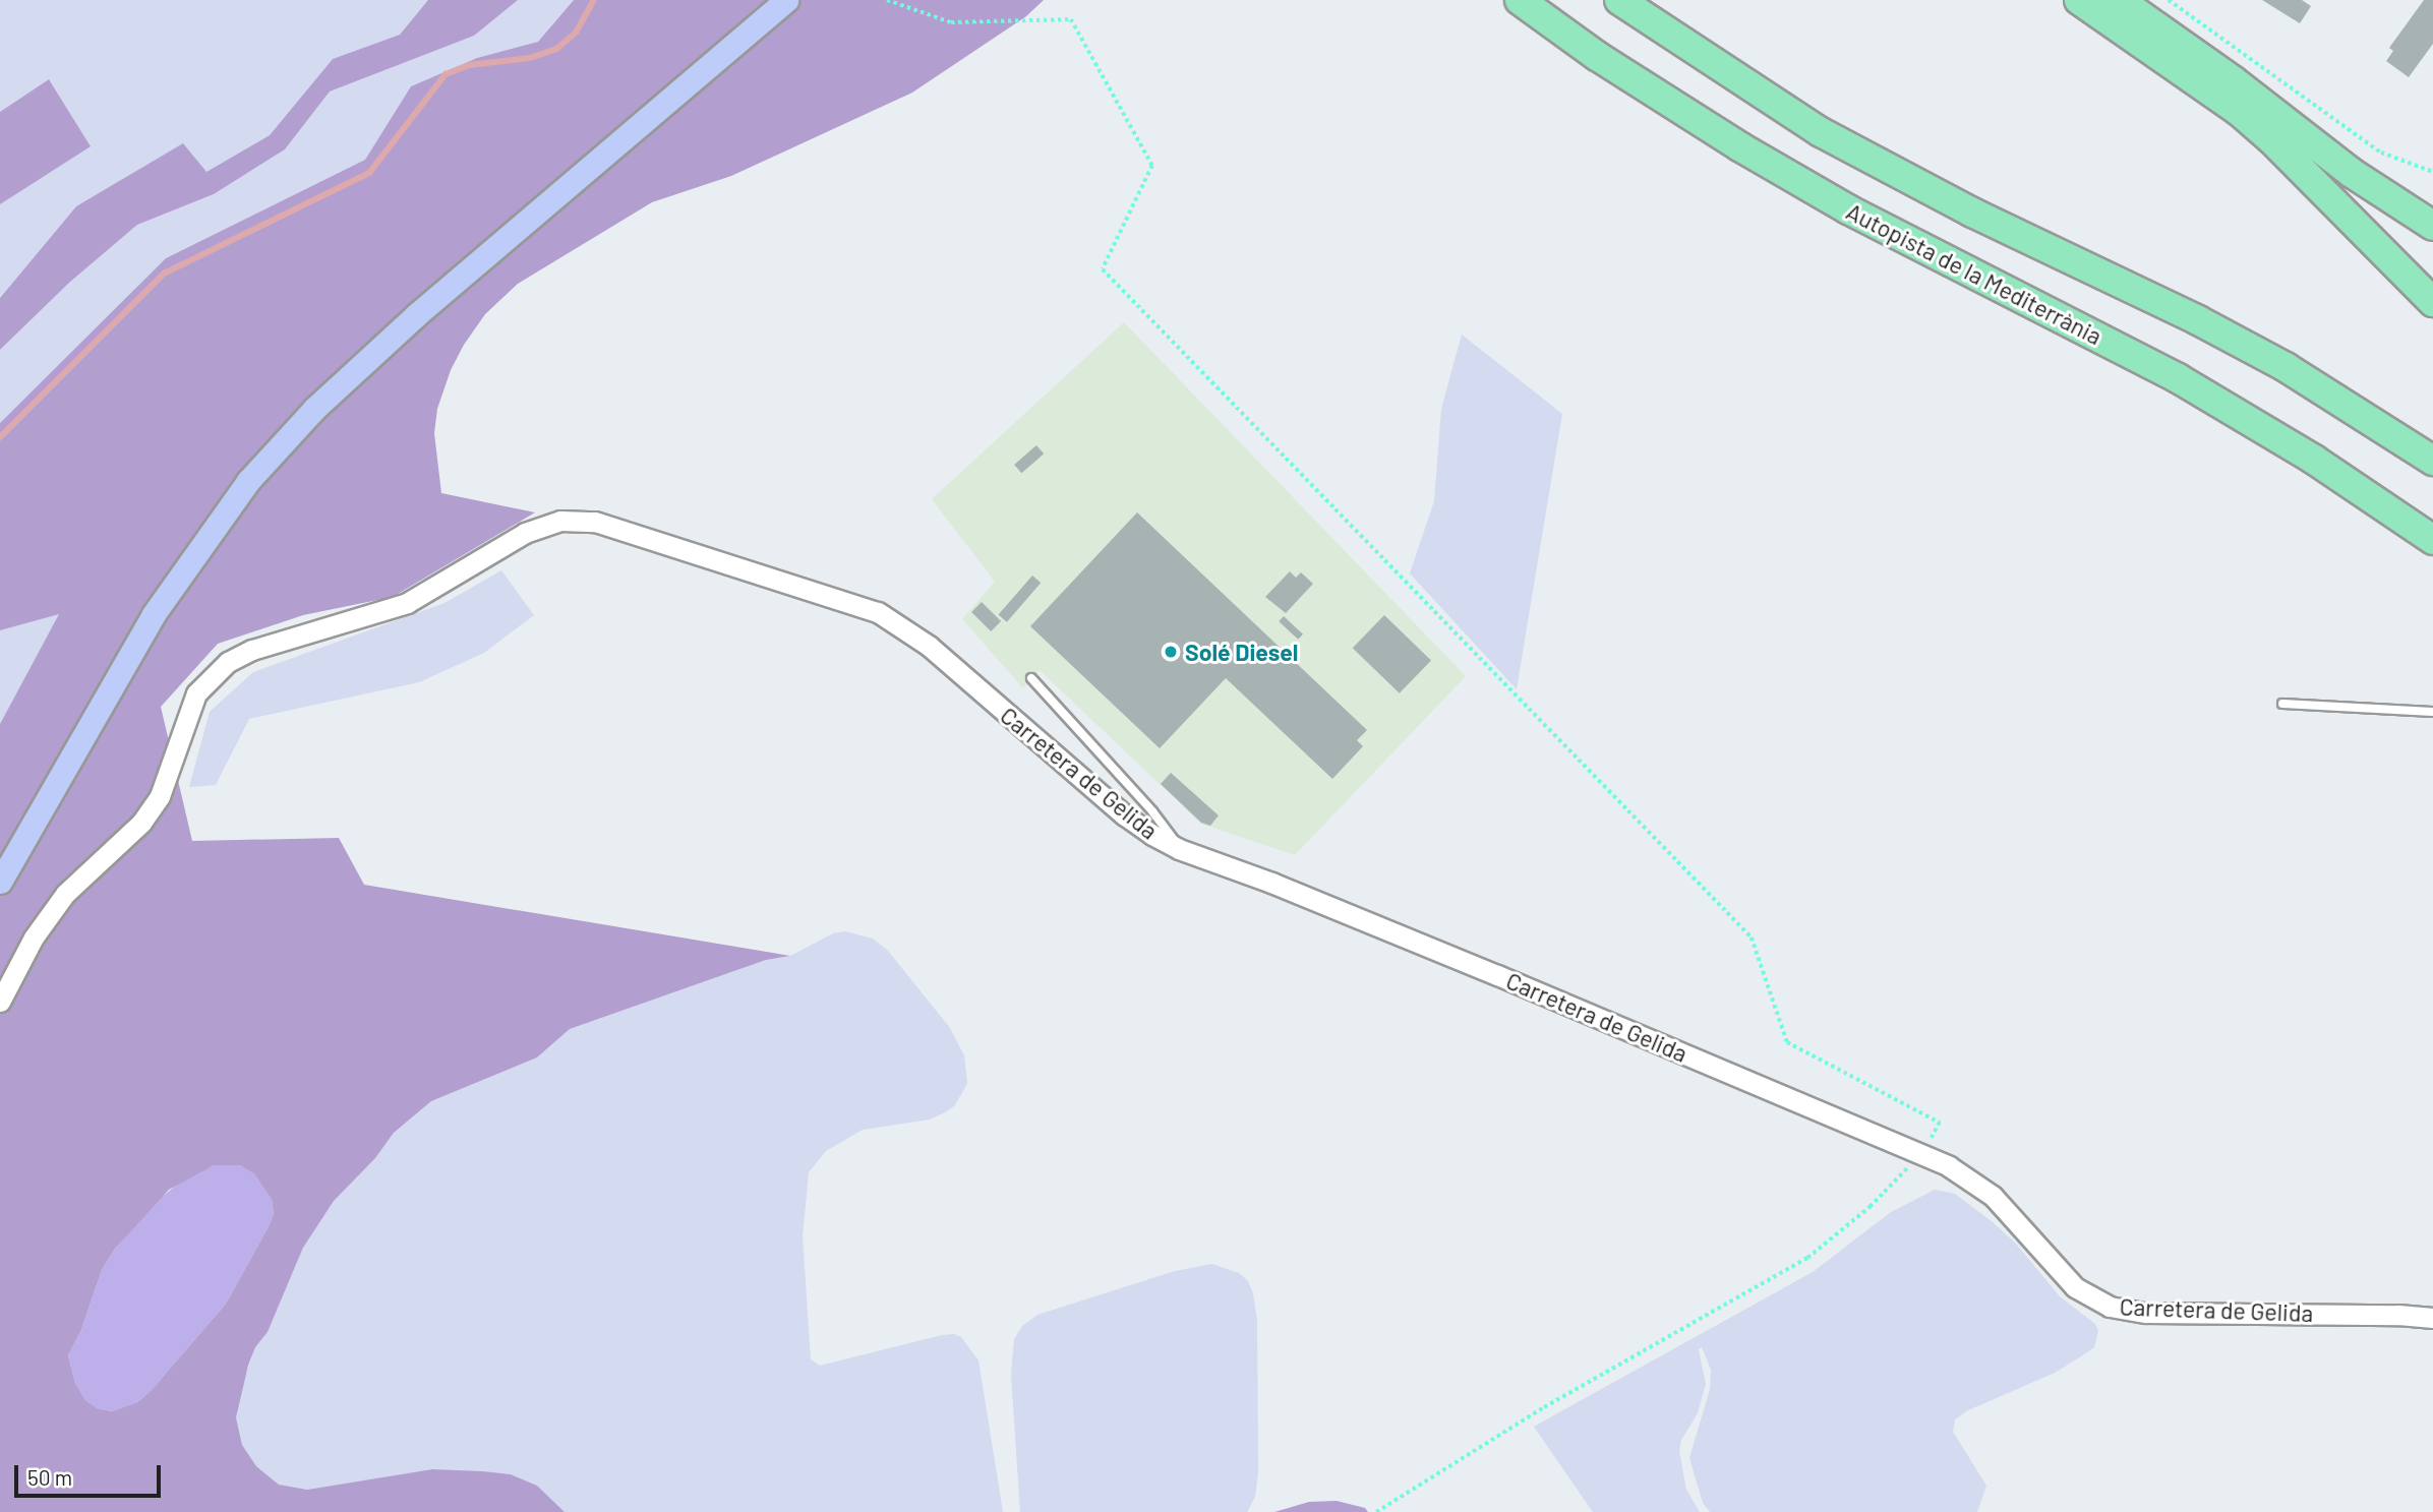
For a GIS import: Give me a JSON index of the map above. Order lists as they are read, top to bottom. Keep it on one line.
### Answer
{"streets":{"highway":["Autopista de la Mediterrània"],"street":["Carretera de Gelida"]},"places":["Solé Diesel"],"scale_bar":"50 m"}
